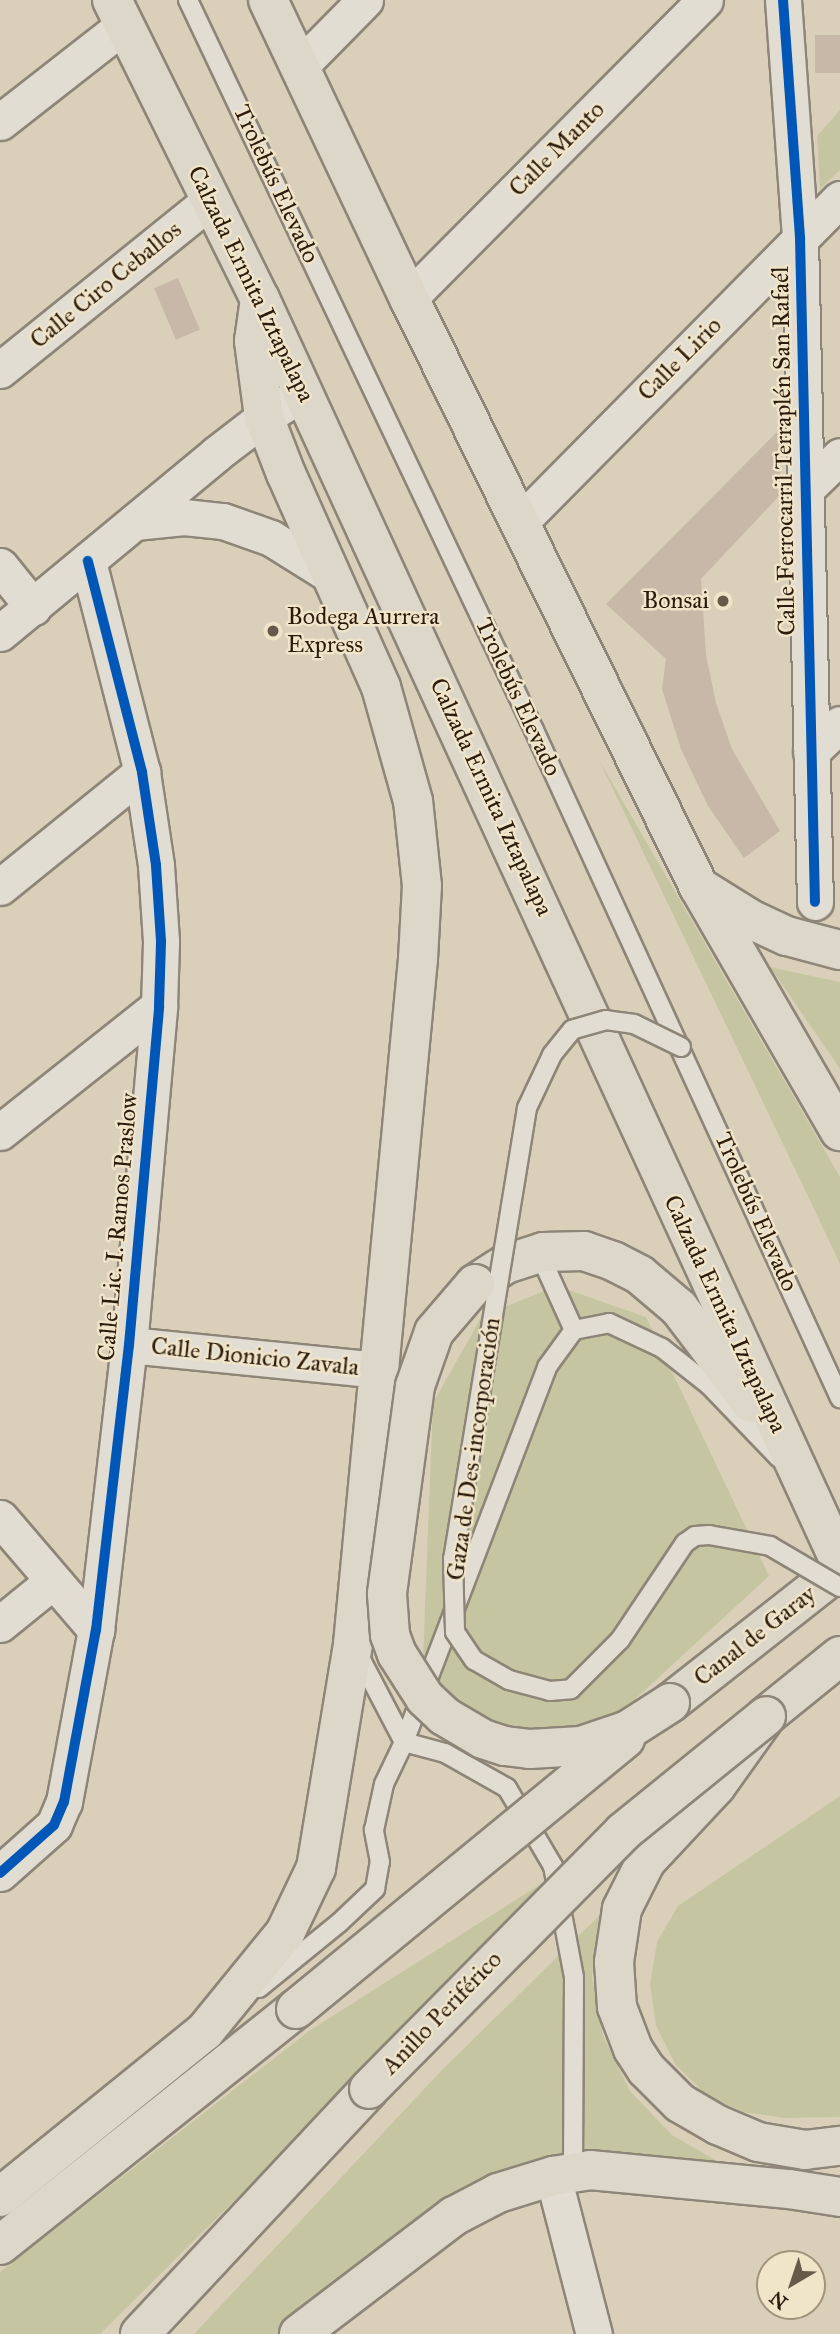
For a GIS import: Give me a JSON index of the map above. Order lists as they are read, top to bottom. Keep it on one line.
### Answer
{"streets":{"main road":["Calzada Ermita Iztapalapa","Canal de Garay","Anillo Periférico"],"street":["Calle Manto","Calle Ciro Ceballos","Calle Lirio","Calle Ferrocarril Terraplén San Rafaél","Calle Lic. I. Ramos Praslow","Calle Dionicio Zavala"],"lane":["Trolebús Elevado","Gaza de Des-incorporación"]},"crossings":[["Trolebús Elevado","Gaza de Des-incorporación"],["Calzada Ermita Iztapalapa","Calle Ciro Ceballos"],["Calle Lirio","Calle Ferrocarril Terraplén San Rafaél"],["Calle Lic. I. Ramos Praslow","Calle Dionicio Zavala"]],"places":["Bonsai","Bodega Aurrera Express"],"north":"bottom left"}
